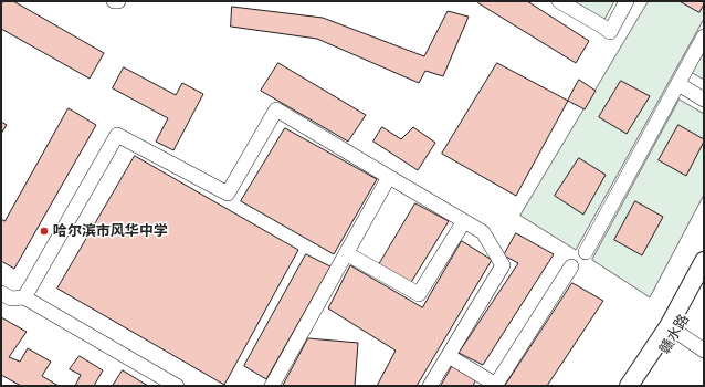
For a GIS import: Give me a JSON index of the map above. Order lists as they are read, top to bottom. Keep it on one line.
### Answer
{"streets":{"main road":["赣水路"]},"places":["哈尔滨市风华中学"]}
